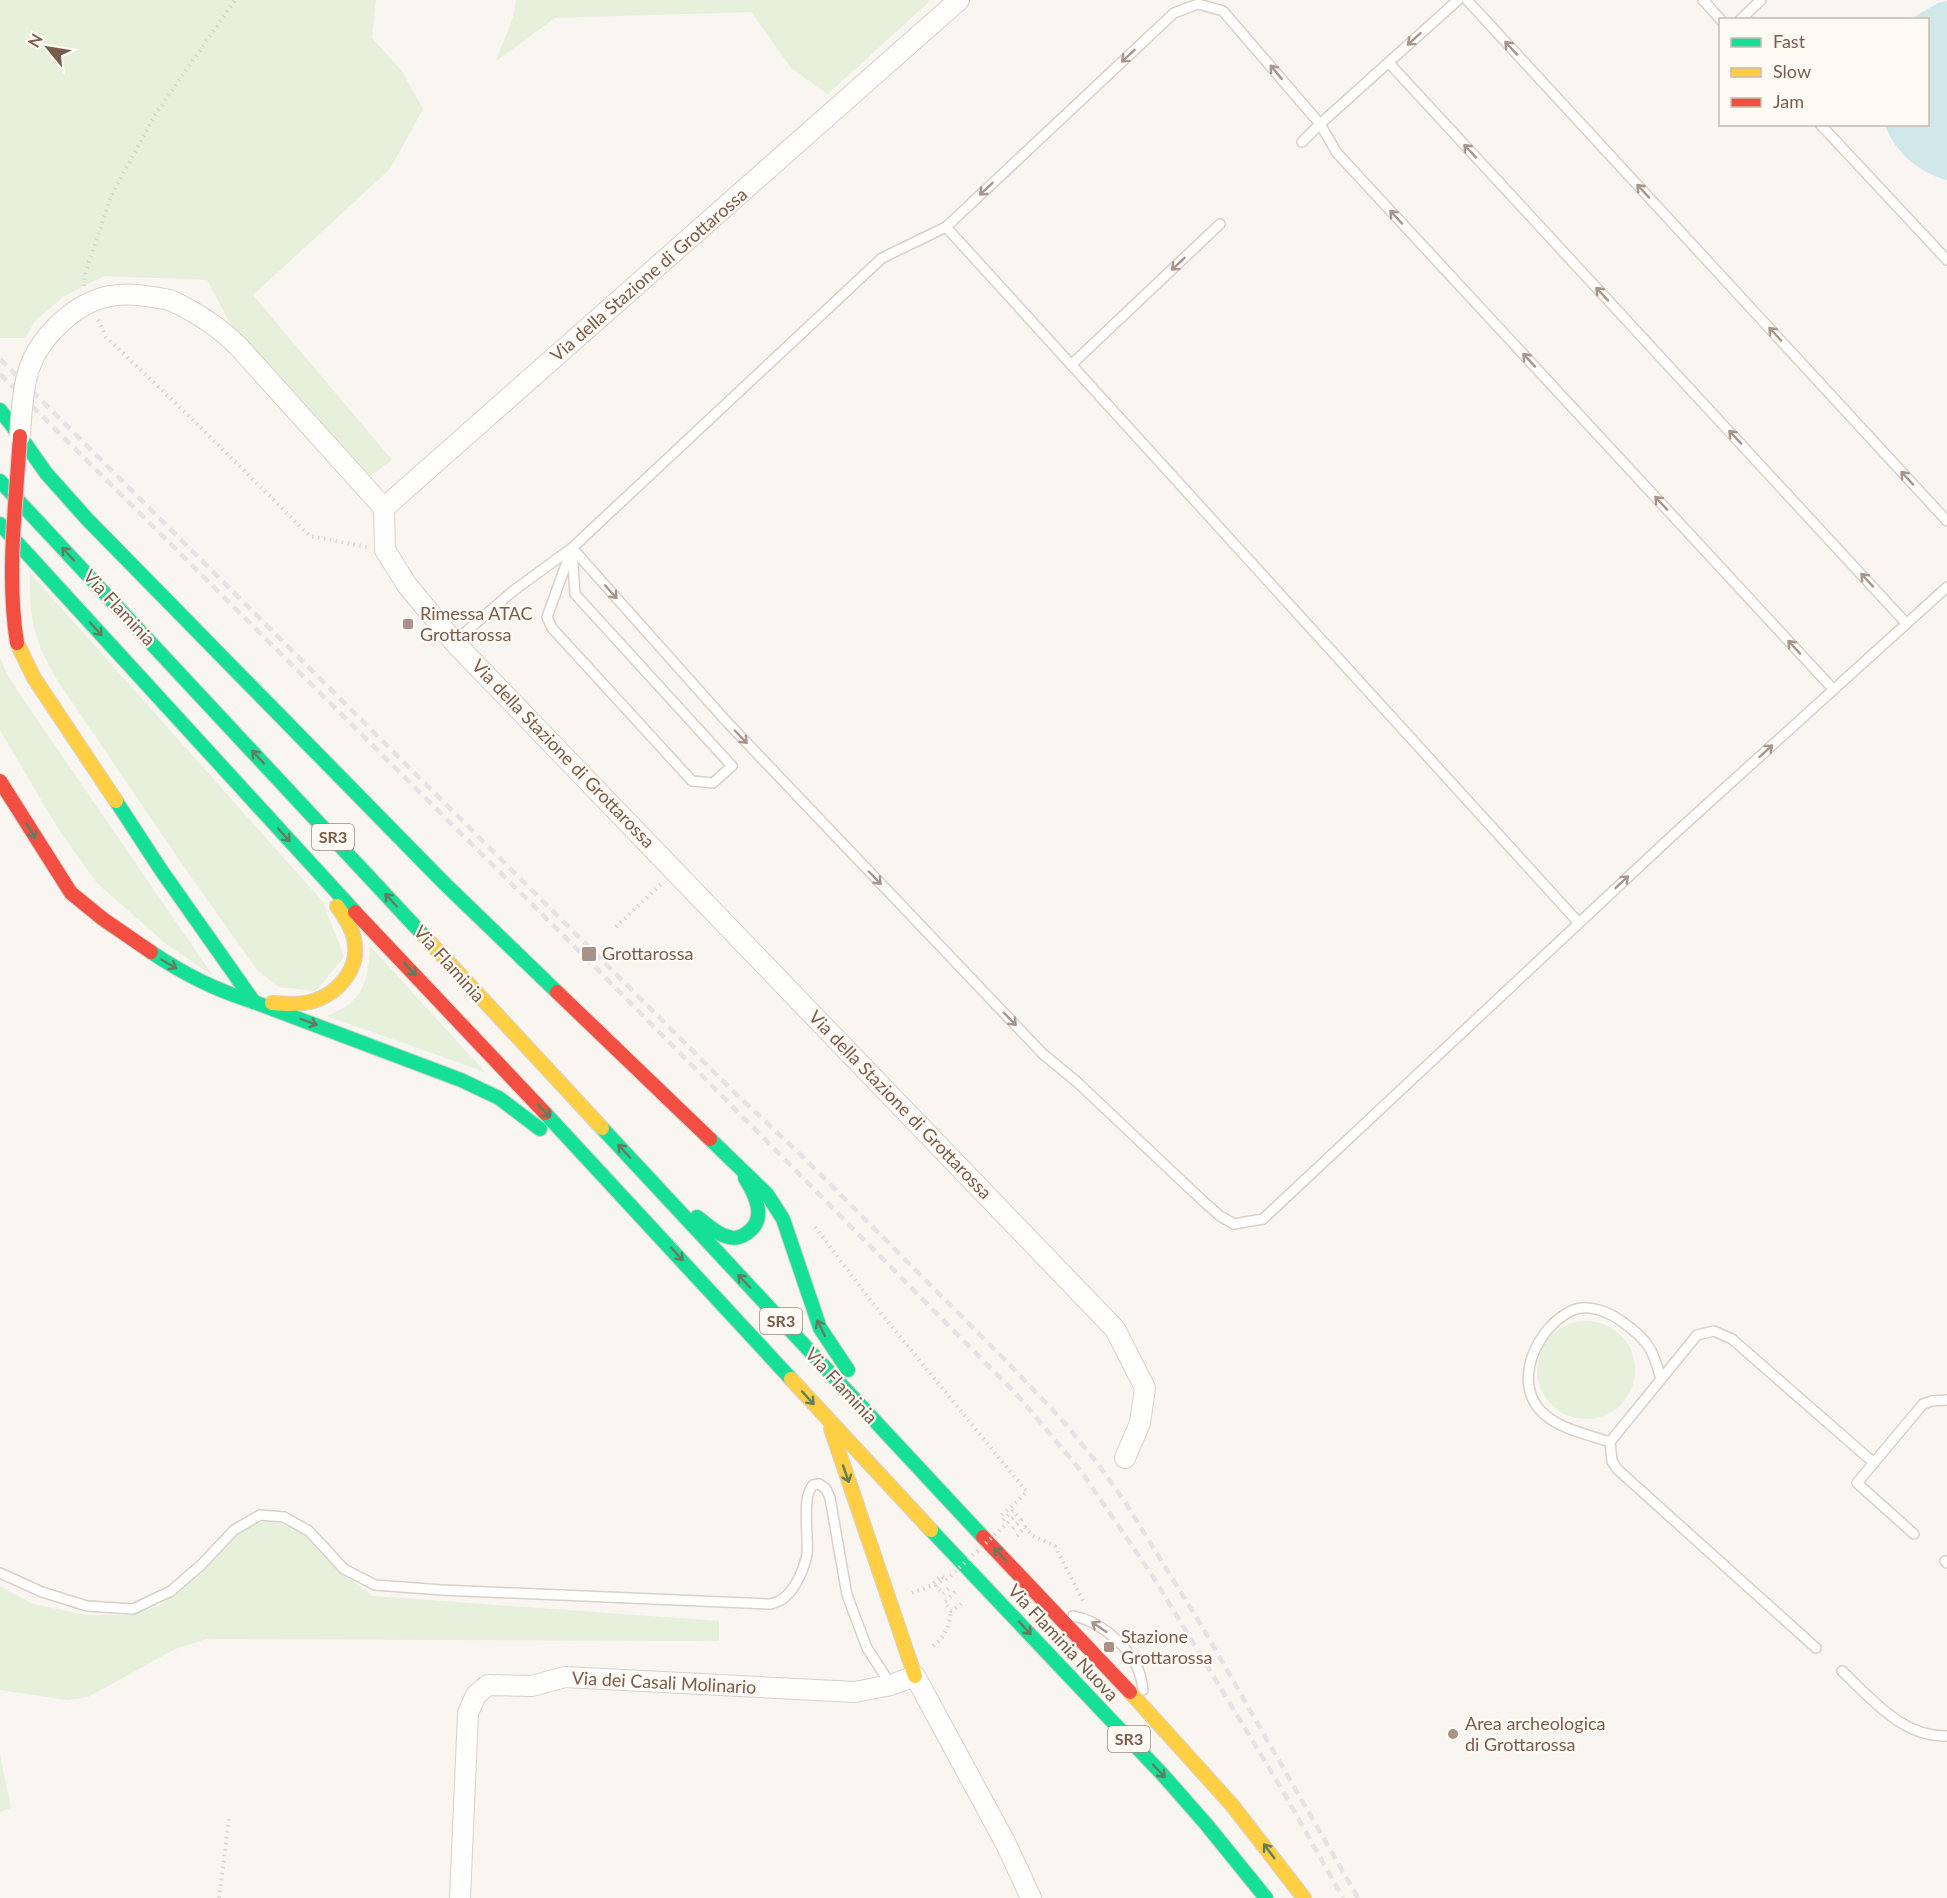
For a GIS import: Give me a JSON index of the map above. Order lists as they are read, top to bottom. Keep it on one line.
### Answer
{"streets":{"main road":["Via Flaminia","SR3","Via Flaminia Nuova"],"street":["Via della Stazione di Grottarossa","Via dei Casali Molinario"]},"crossings":[["Via Flaminia","Via Flaminia Nuova"]],"places":{"transit":["Rimessa ATAC Grottarossa","Grottarossa","Stazione Grottarossa"],"other":["Area archeologica di Grottarossa"]},"legend":["Fast","Slow","Jam"],"north":"top left"}
